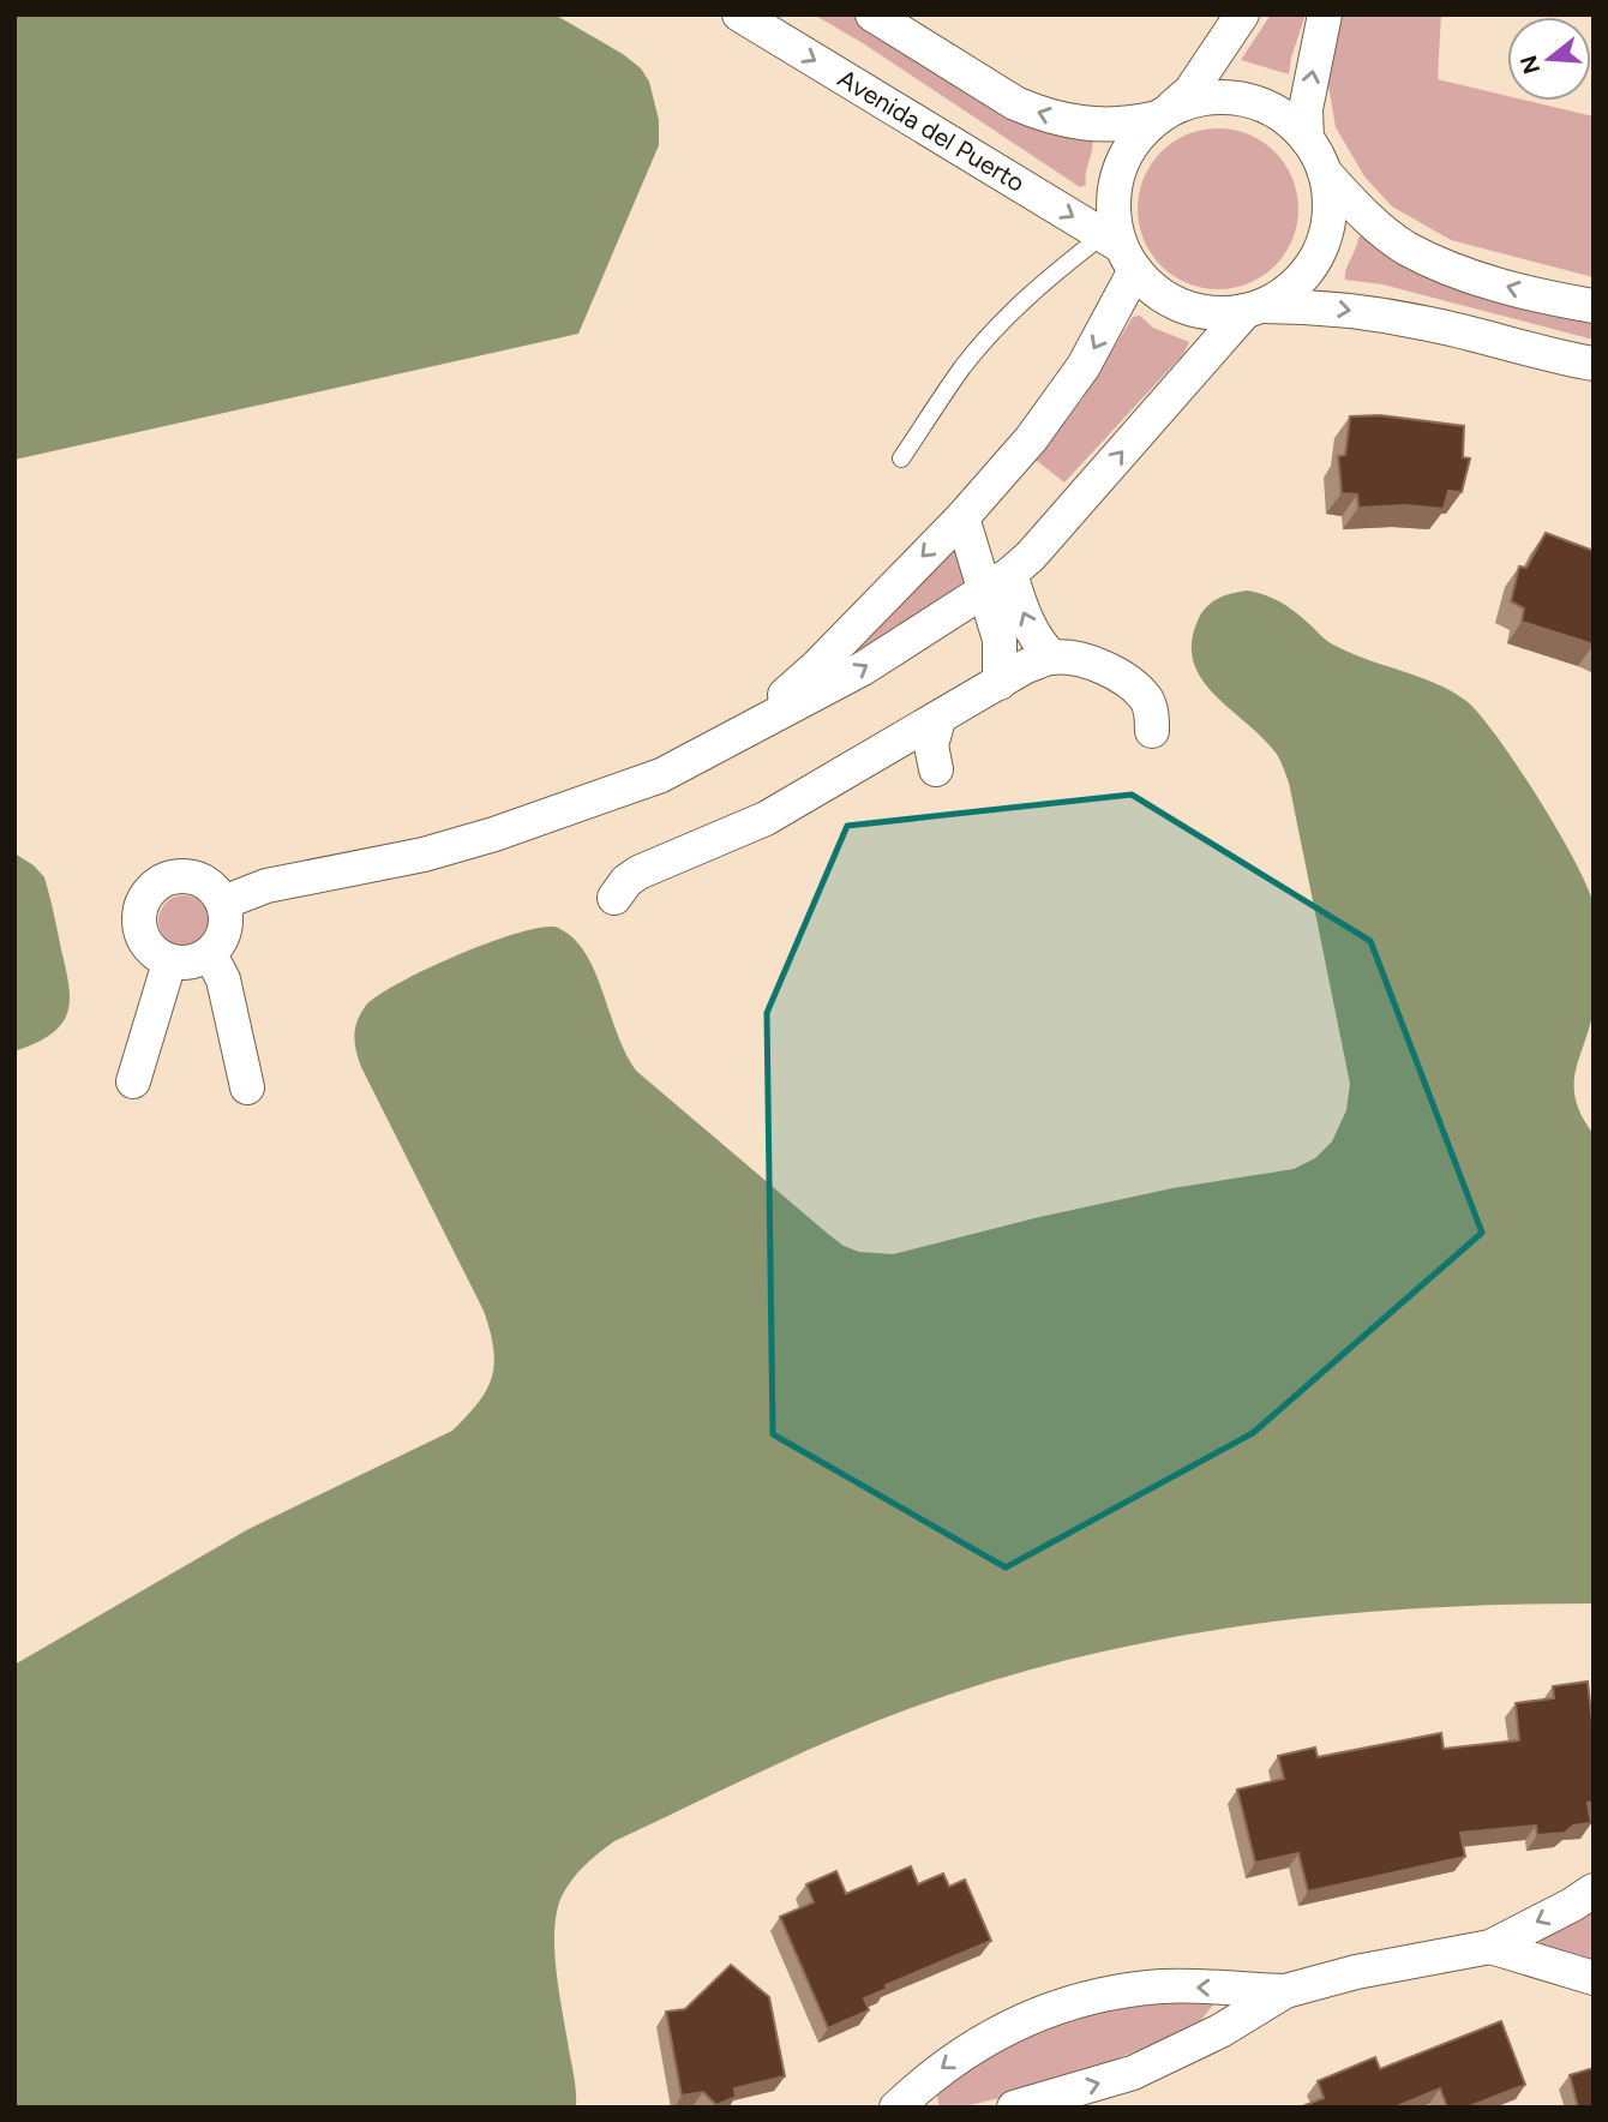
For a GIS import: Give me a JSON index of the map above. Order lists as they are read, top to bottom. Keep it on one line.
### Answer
{"streets":{"street":["Avenida del Puerto"]},"north":"left"}
